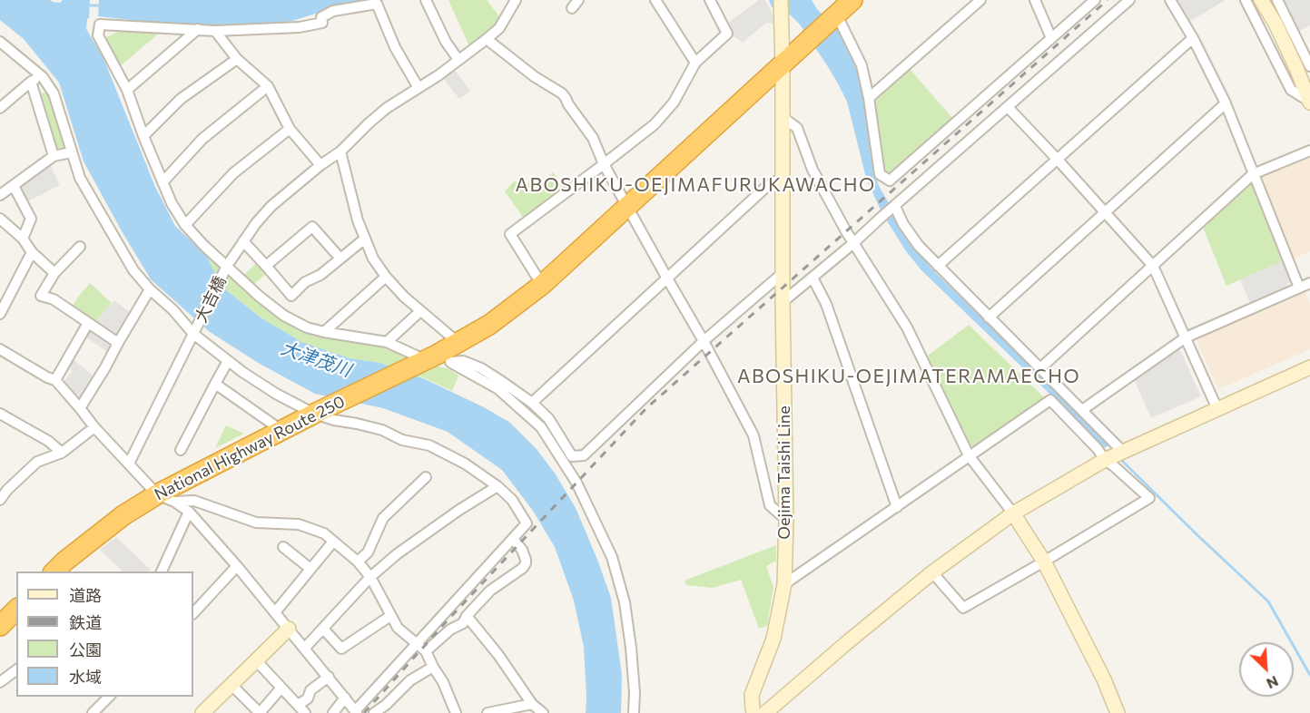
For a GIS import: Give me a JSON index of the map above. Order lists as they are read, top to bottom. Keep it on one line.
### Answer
{"streets":{"highway":["National Highway Route 250"],"street":["大吉橋","Oejima Taishi Line"]},"crossings":[["National Highway Route 250","Oejima Taishi Line"]],"districts":["ABOSHIKU-OEJIMAFURUKAWACHO","ABOSHIKU-OEJIMATERAMAECHO"],"water":["大津茂川"],"legend":["道路","鉄道","公園","水域"],"north":"bottom right"}
